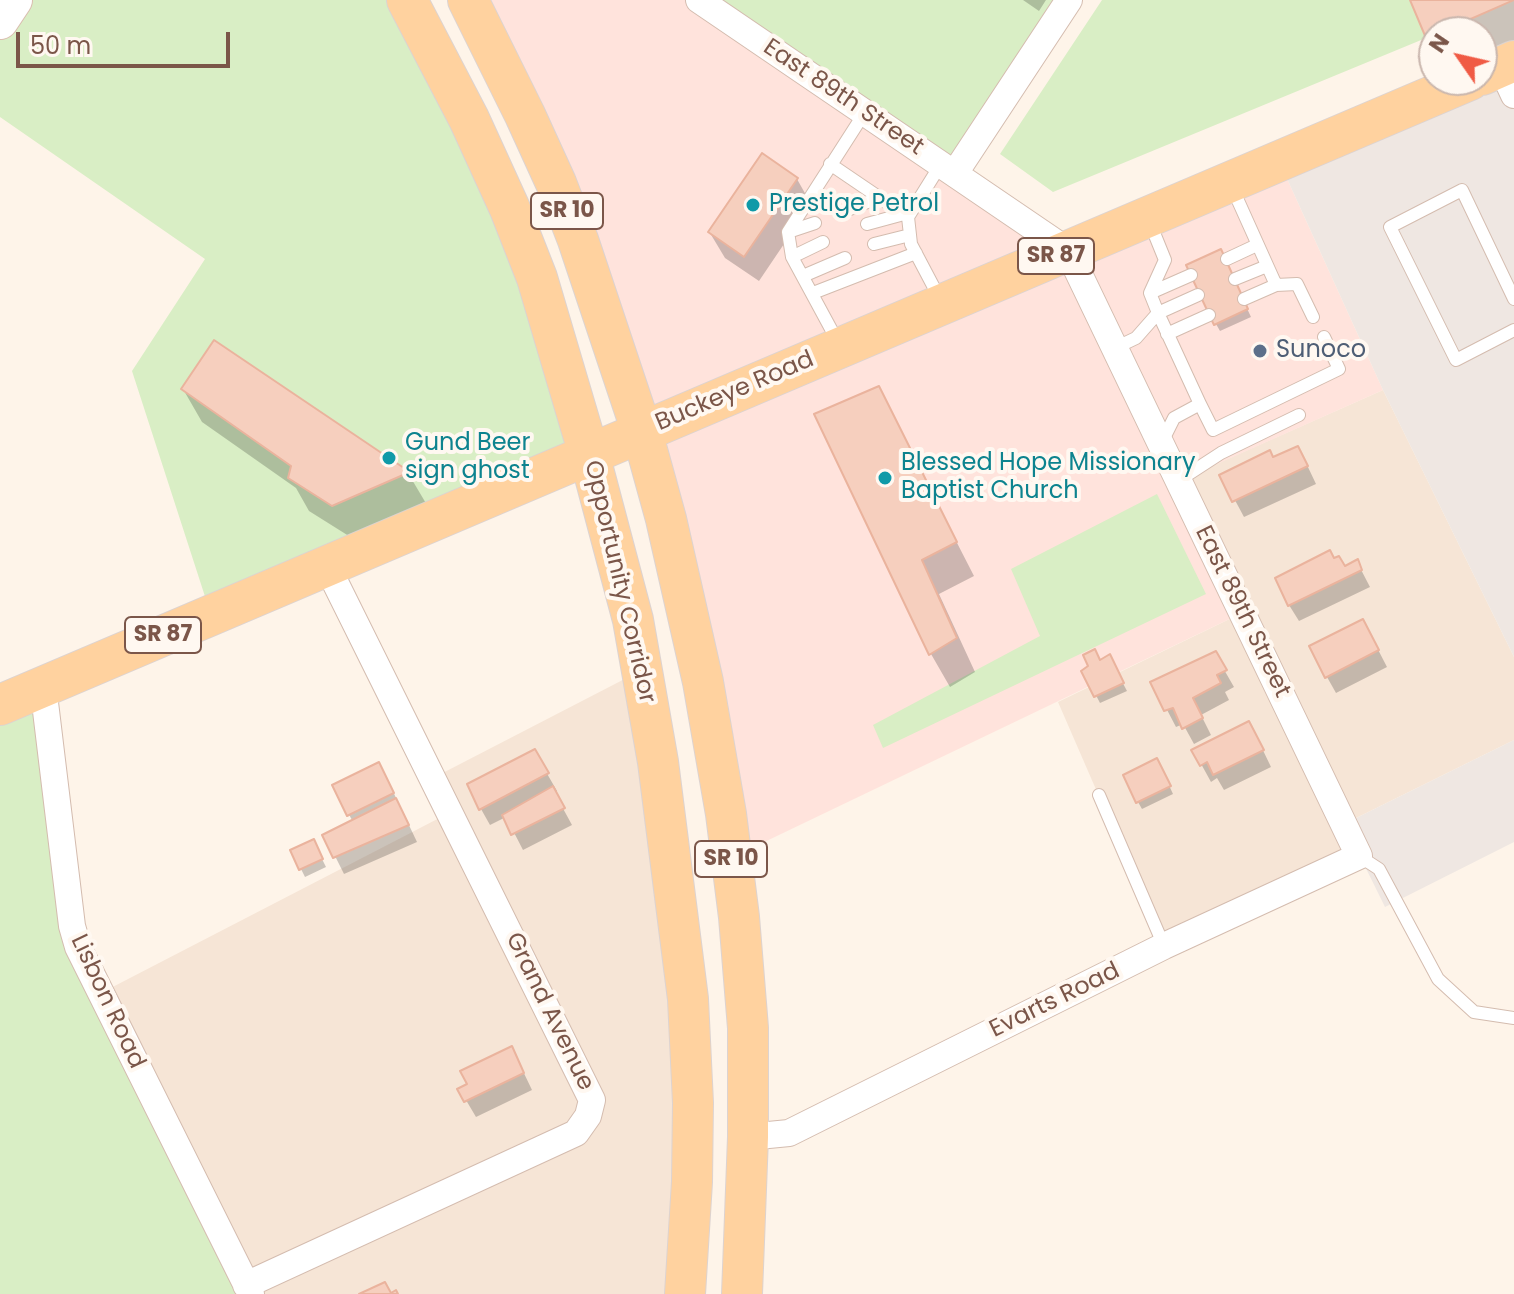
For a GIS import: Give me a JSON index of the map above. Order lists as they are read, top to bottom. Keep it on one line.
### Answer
{"streets":{"main road":["SR 10","SR 87","Buckeye Road","Opportunity Corridor"],"street":["East 89th Street","Evarts Road","Lisbon Road","Grand Avenue"]},"crossings":[["East 89th Street","Buckeye Road"],["East 89th Street","Evarts Road"],["SR 10","Buckeye Road"],["SR 10","Evarts Road"],["Buckeye Road","Opportunity Corridor"],["Buckeye Road","Lisbon Road"],["Buckeye Road","Grand Avenue"],["Lisbon Road","Grand Avenue"]],"places":["Prestige Petrol","Sunoco","Gund Beer sign ghost","Blessed Hope Missionary Baptist Church"],"scale_bar":"50 m","north":"top left"}
